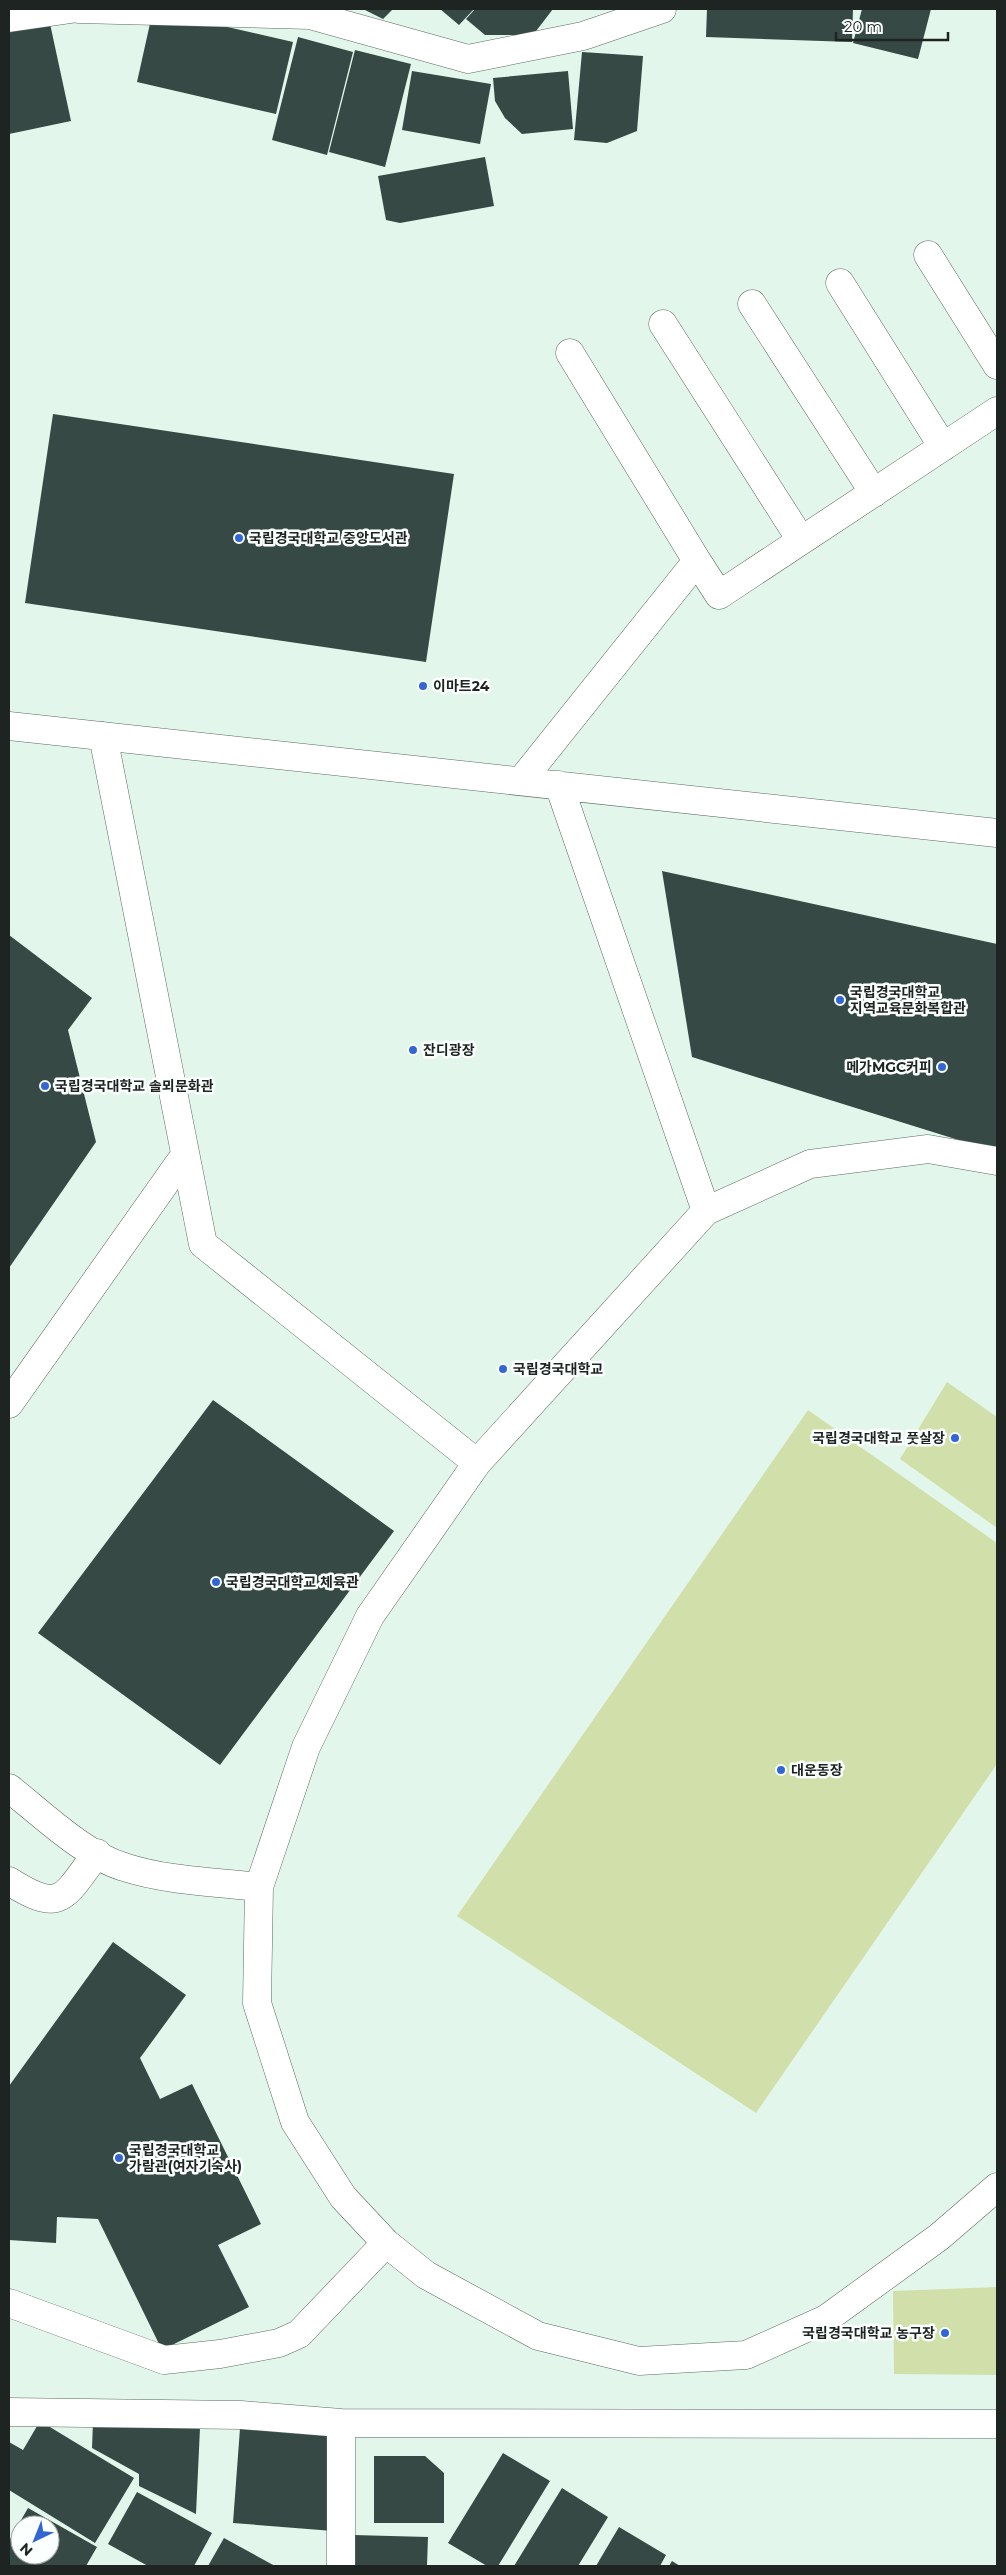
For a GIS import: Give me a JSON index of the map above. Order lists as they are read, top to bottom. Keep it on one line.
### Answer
{"places":["국립경국대학교 중앙도서관","이마트24","국립경국대학교 지역교육문화복합관","잔디광장","메가MGC커피","국립경국대학교 솔뫼문화관","국립경국대학교","국립경국대학교 풋살장","국립경국대학교 체육관","대운동장","국립경국대학교 가람관(여자기숙사)","국립경국대학교 농구장"],"scale_bar":"20 m","north":"bottom left"}
